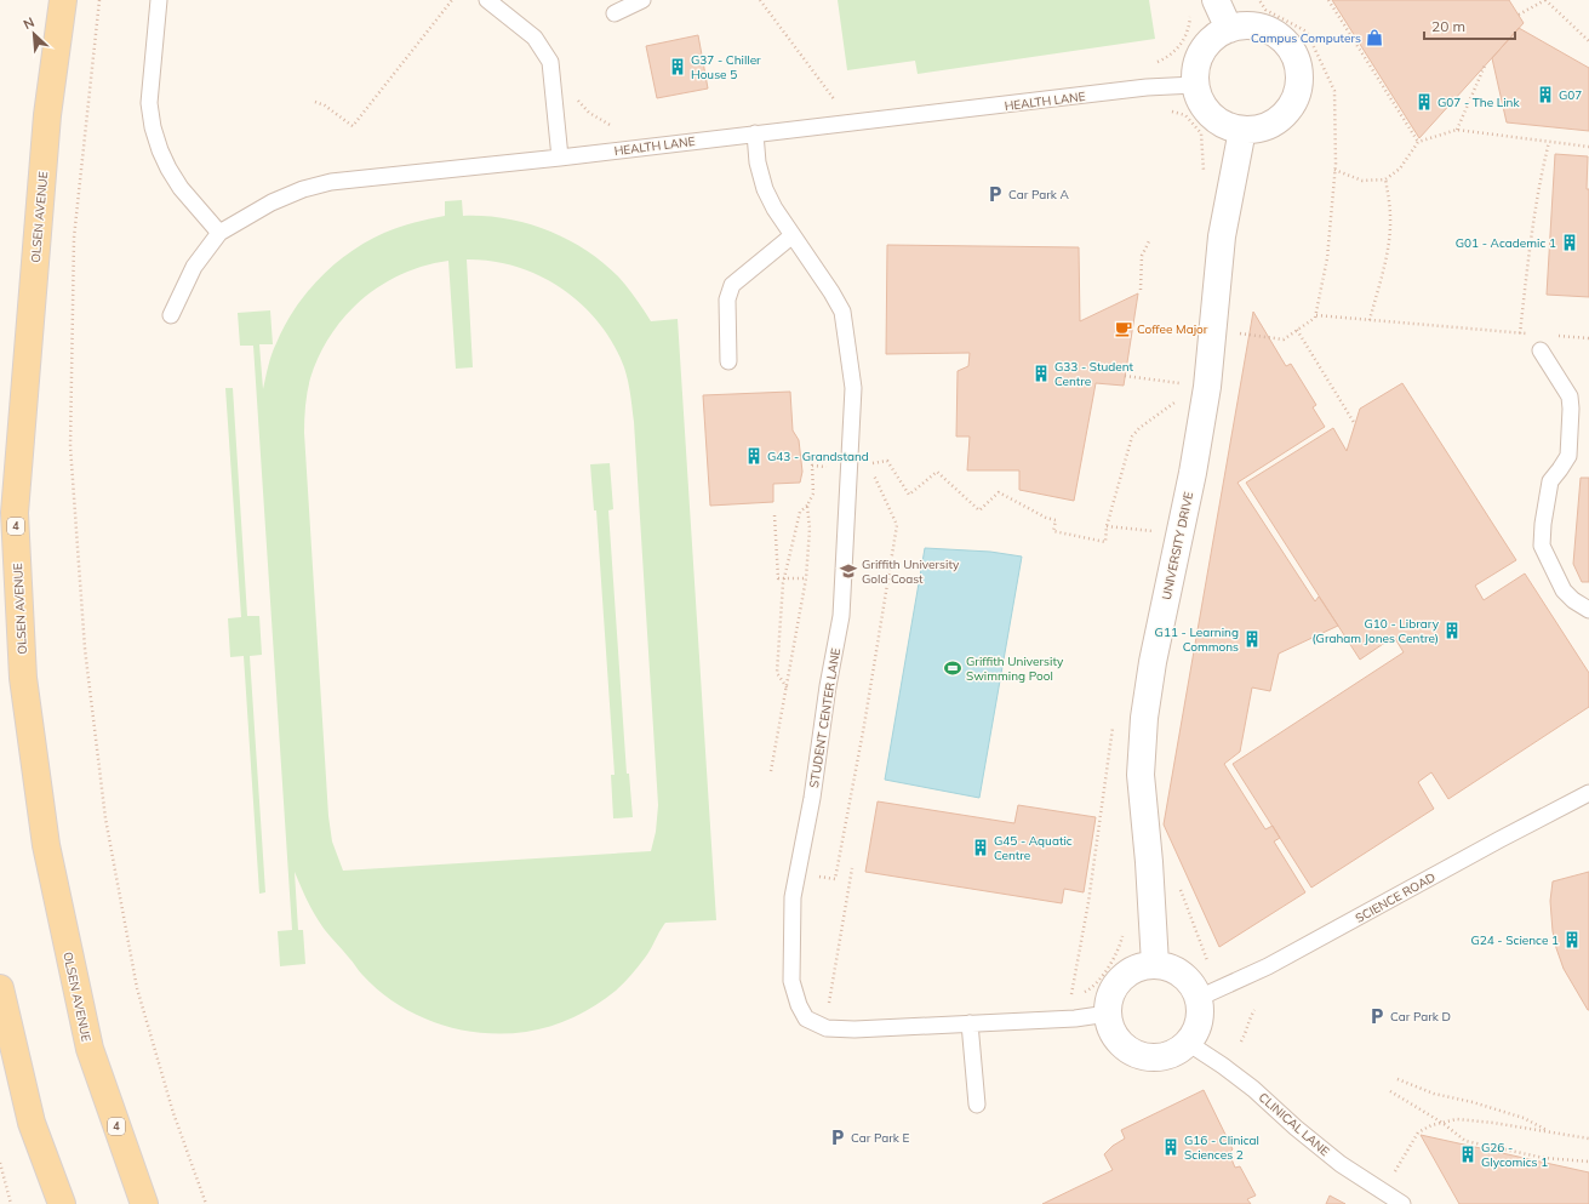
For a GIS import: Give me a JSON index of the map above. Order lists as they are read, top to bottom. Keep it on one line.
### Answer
{"streets":{"main road":["OLSEN AVENUE","4"],"street":["UNIVERSITY DRIVE"],"lane":["HEALTH LANE","STUDENT CENTER LANE","SCIENCE ROAD","CLINICAL LANE"]},"crossings":[["HEALTH LANE","UNIVERSITY DRIVE"],["HEALTH LANE","STUDENT CENTER LANE"],["UNIVERSITY DRIVE","STUDENT CENTER LANE"],["UNIVERSITY DRIVE","SCIENCE ROAD"],["UNIVERSITY DRIVE","CLINICAL LANE"],["STUDENT CENTER LANE","SCIENCE ROAD"],["STUDENT CENTER LANE","CLINICAL LANE"],["SCIENCE ROAD","CLINICAL LANE"]],"places":{"shop":["Campus Computers"],"building":["G37 - Chiller House 5","G07","G07 - The Link","G01 - Academic 1","G33 - Student Centre","G43 - Grandstand","G10 - Library (Graham Jones Centre)","G11 - Learning Commons","G45 - Aquatic Centre","G24 - Science 1","G16 - Clinical Sciences 2","G26 - Glycomics 1"],"parking":["Car Park A","Car Park D","Car Park E"],"cafe":["Coffee Major"],"school or university":["Griffith University Gold Coast"],"sports":["Griffith University Swimming Pool"]},"scale_bar":"20 m","north":"top left"}
